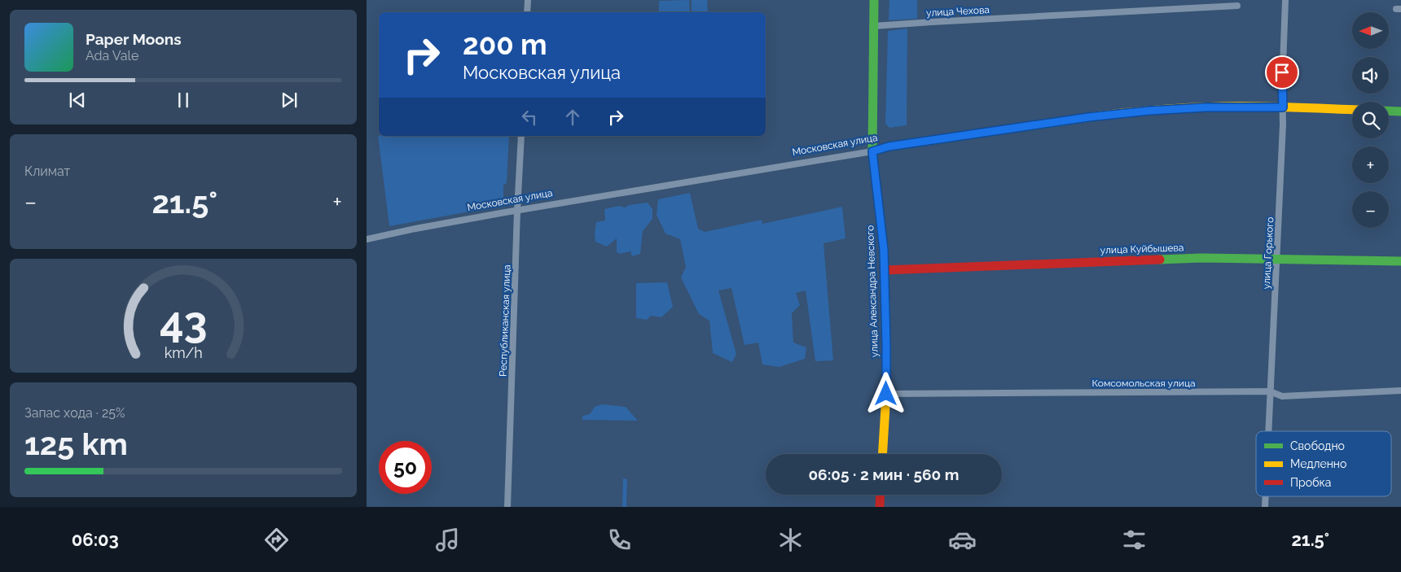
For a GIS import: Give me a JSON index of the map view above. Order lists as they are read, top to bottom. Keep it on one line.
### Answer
{"streets":{"street":["улица Чехова","Московская улица","улица Куйбышева","улица Горького","улица Александра Невского","Республиканская улица","Комсомольская улица"]},"crossings":[["улица Чехова","улица Александра Невского"],["Московская улица","улица Горького"],["Московская улица","улица Александра Невского"],["Московская улица","Республиканская улица"],["улица Куйбышева","улица Горького"],["улица Куйбышева","улица Александра Невского"],["улица Горького","Комсомольская улица"],["улица Александра Невского","Комсомольская улица"]],"legend":["Свободно","Медленно","Пробка"],"north":"left","page":{"map_buttons":["+","−"],"turn":["200 m","Московская улица"],"song":["Paper Moons","Ada Vale"],"tile":["Климат",["Запас хода · 25%","125 km"]],"heat":["−","21.5°","+"],"limit":"50","trip":"06:05 · 2 мин · 560 m","tabs":["06:03","21.5°"],"gauge":["43","km/h"]}}
